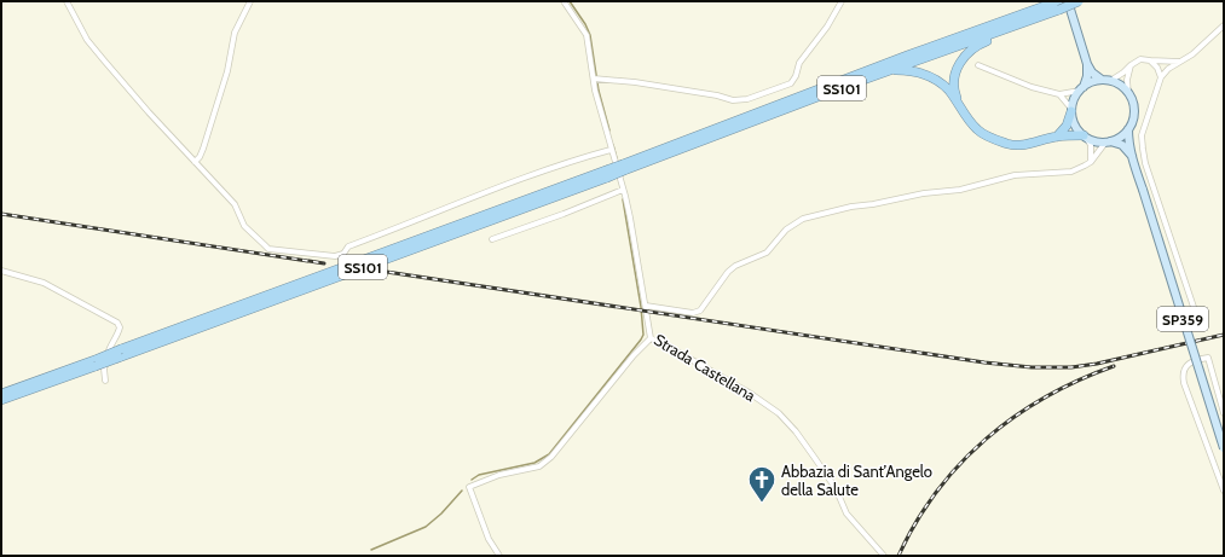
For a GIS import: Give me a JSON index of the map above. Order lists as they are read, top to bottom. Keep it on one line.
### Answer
{"streets":{"highway":["SS101"],"main road":["SP359"],"street":["Strada Castellana"]},"places":{"church":["Abbazia di Sant’Angelo della Salute"]}}
